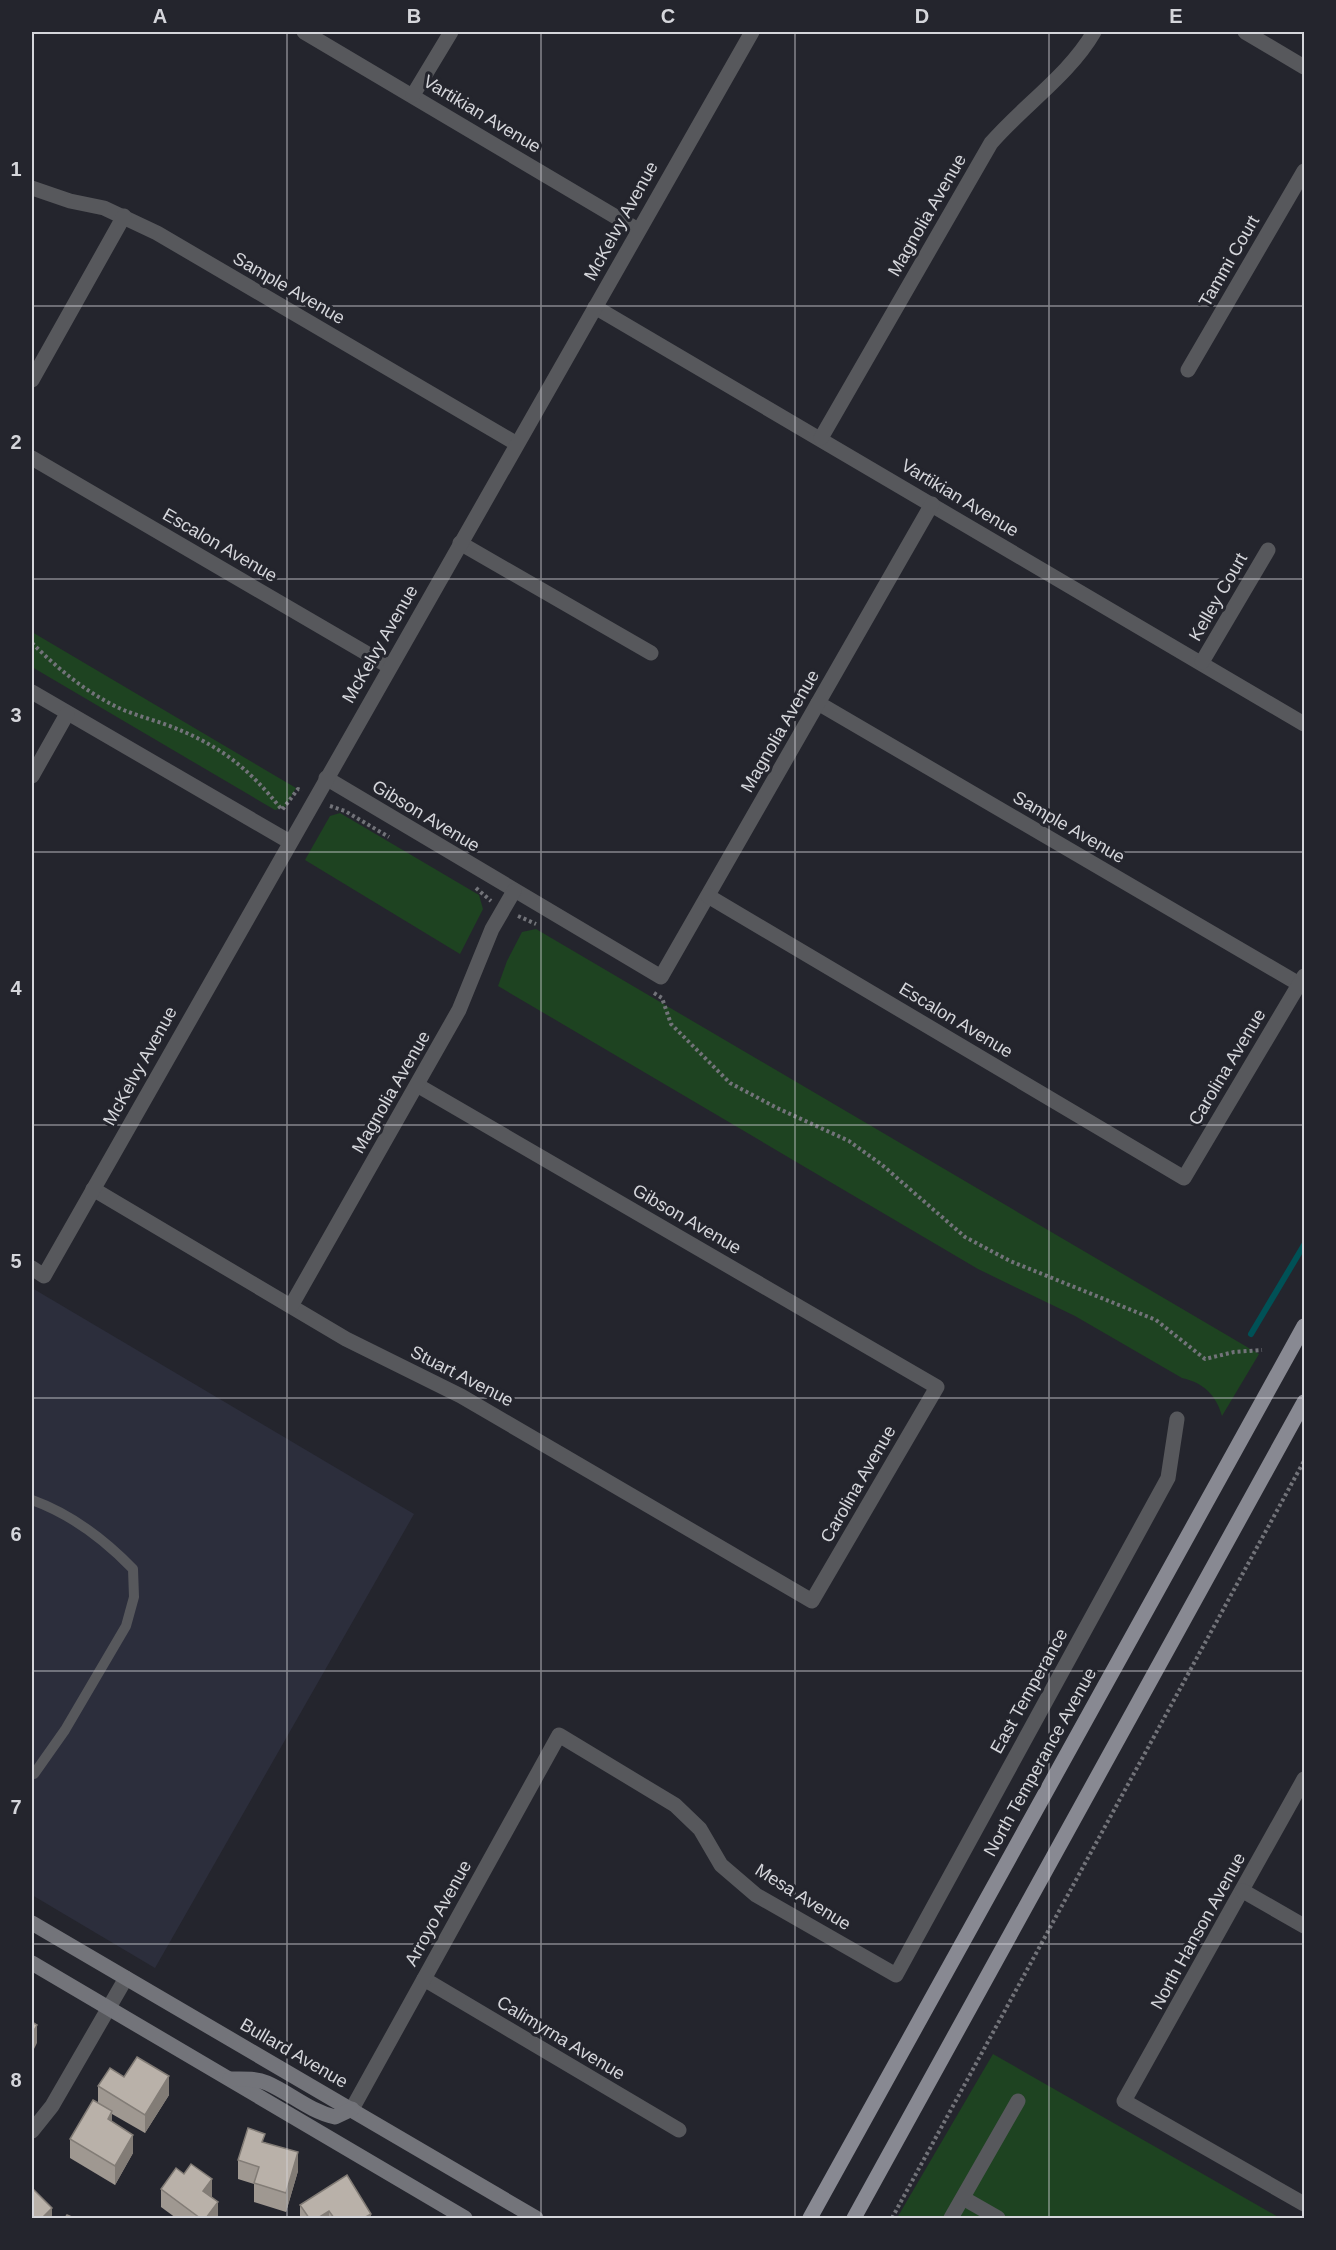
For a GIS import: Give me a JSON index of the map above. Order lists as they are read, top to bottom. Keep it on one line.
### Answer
{"streets":{"main road":["North Temperance Avenue","Bullard Avenue"],"street":["Vartikian Avenue","Magnolia Avenue","McKelvy Avenue","Tammi Court","Sample Avenue","Escalon Avenue","Kelley Court","Gibson Avenue","Carolina Avenue","Stuart Avenue","East Temperance","Mesa Avenue","Arroyo Avenue","North Hanson Avenue","Calimyrna Avenue"]},"crossings":[["Vartikian Avenue","Magnolia Avenue"],["Vartikian Avenue","McKelvy Avenue"],["Vartikian Avenue","Kelley Court"],["Magnolia Avenue","Sample Avenue"],["Magnolia Avenue","Escalon Avenue"],["Magnolia Avenue","Gibson Avenue"],["Magnolia Avenue","Stuart Avenue"],["McKelvy Avenue","Sample Avenue"],["McKelvy Avenue","Escalon Avenue"],["McKelvy Avenue","Gibson Avenue"],["McKelvy Avenue","Stuart Avenue"],["Sample Avenue","Carolina Avenue"],["Escalon Avenue","Carolina Avenue"],["Gibson Avenue","Carolina Avenue"],["Carolina Avenue","Stuart Avenue"],["East Temperance","Mesa Avenue"],["Mesa Avenue","Arroyo Avenue"],["Arroyo Avenue","Calimyrna Avenue"],["Arroyo Avenue","Bullard Avenue"]],"grid":{"columns":["A","B","C","D","E"],"rows":["1","2","3","4","5","6","7","8"]}}
